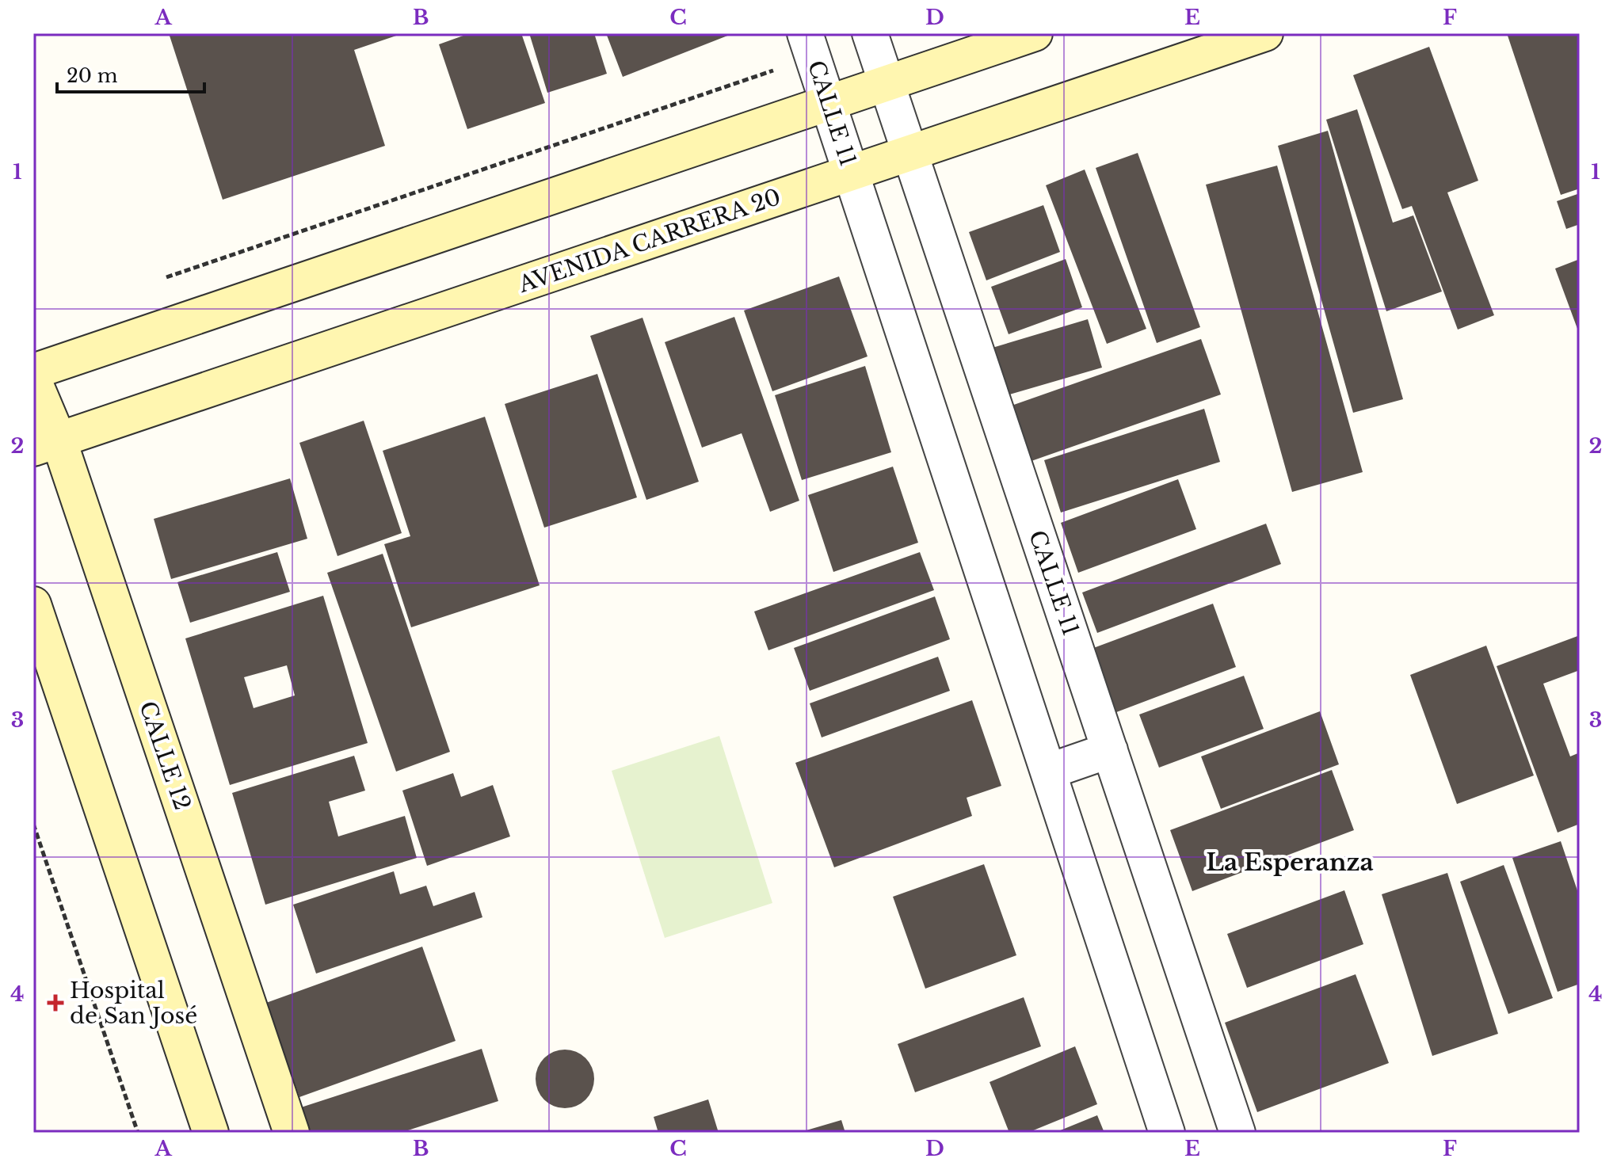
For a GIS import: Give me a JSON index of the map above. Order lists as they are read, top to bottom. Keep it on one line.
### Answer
{"streets":{"main road":["AVENIDA CARRERA 20","CALLE 12"],"street":["CALLE 11"]},"crossings":[["CALLE 11","AVENIDA CARRERA 20"],["AVENIDA CARRERA 20","CALLE 12"]],"districts":["La Esperanza"],"places":{"health":["Hospital de San José"]},"scale_bar":"20 m","grid":{"columns":["A","B","C","D","E","F"],"rows":["1","2","3","4"]}}
